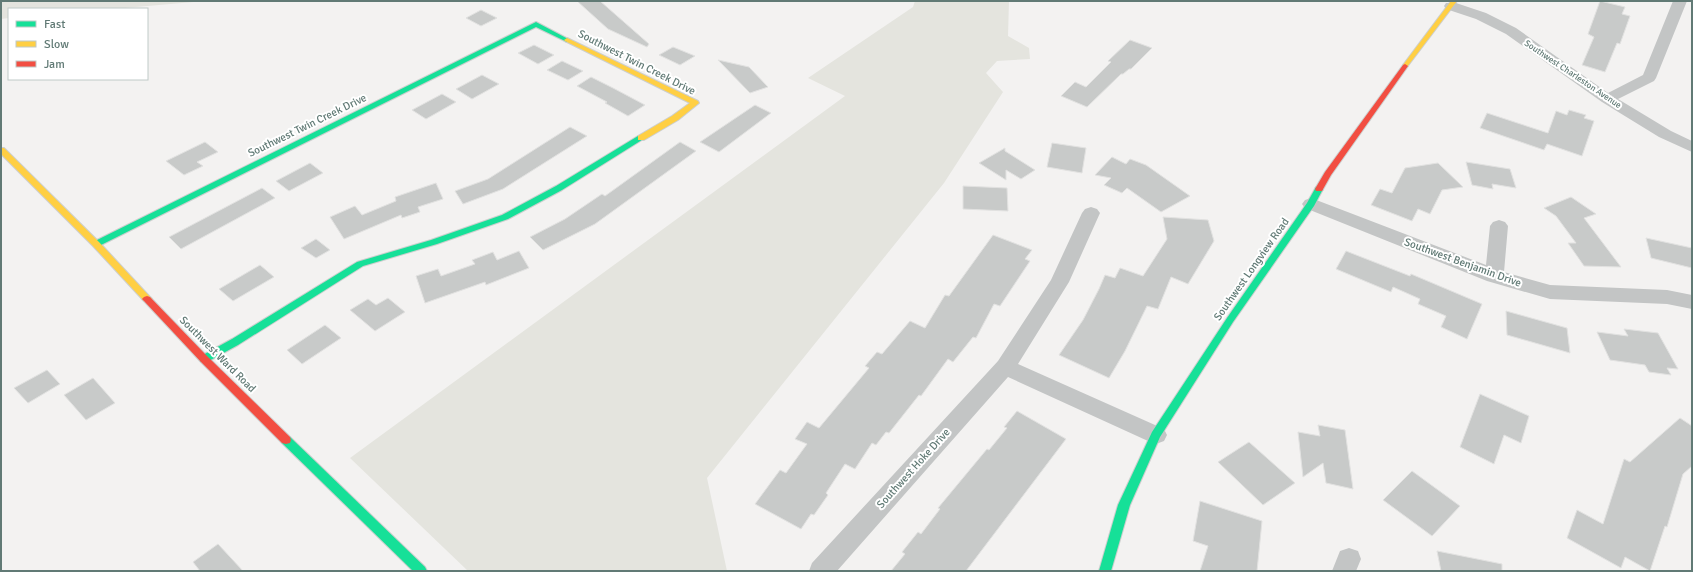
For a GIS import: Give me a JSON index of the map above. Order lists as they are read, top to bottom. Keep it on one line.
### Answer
{"streets":{"street":["Southwest Twin Creek Drive","Southwest Charleston Avenue","Southwest Benjamin Drive","Southwest Longview Road","Southwest Ward Road","Southwest Hoke Drive"]},"crossings":[["Southwest Twin Creek Drive","Southwest Ward Road"],["Southwest Charleston Avenue","Southwest Longview Road"],["Southwest Benjamin Drive","Southwest Longview Road"]],"legend":["Fast","Slow","Jam"]}
